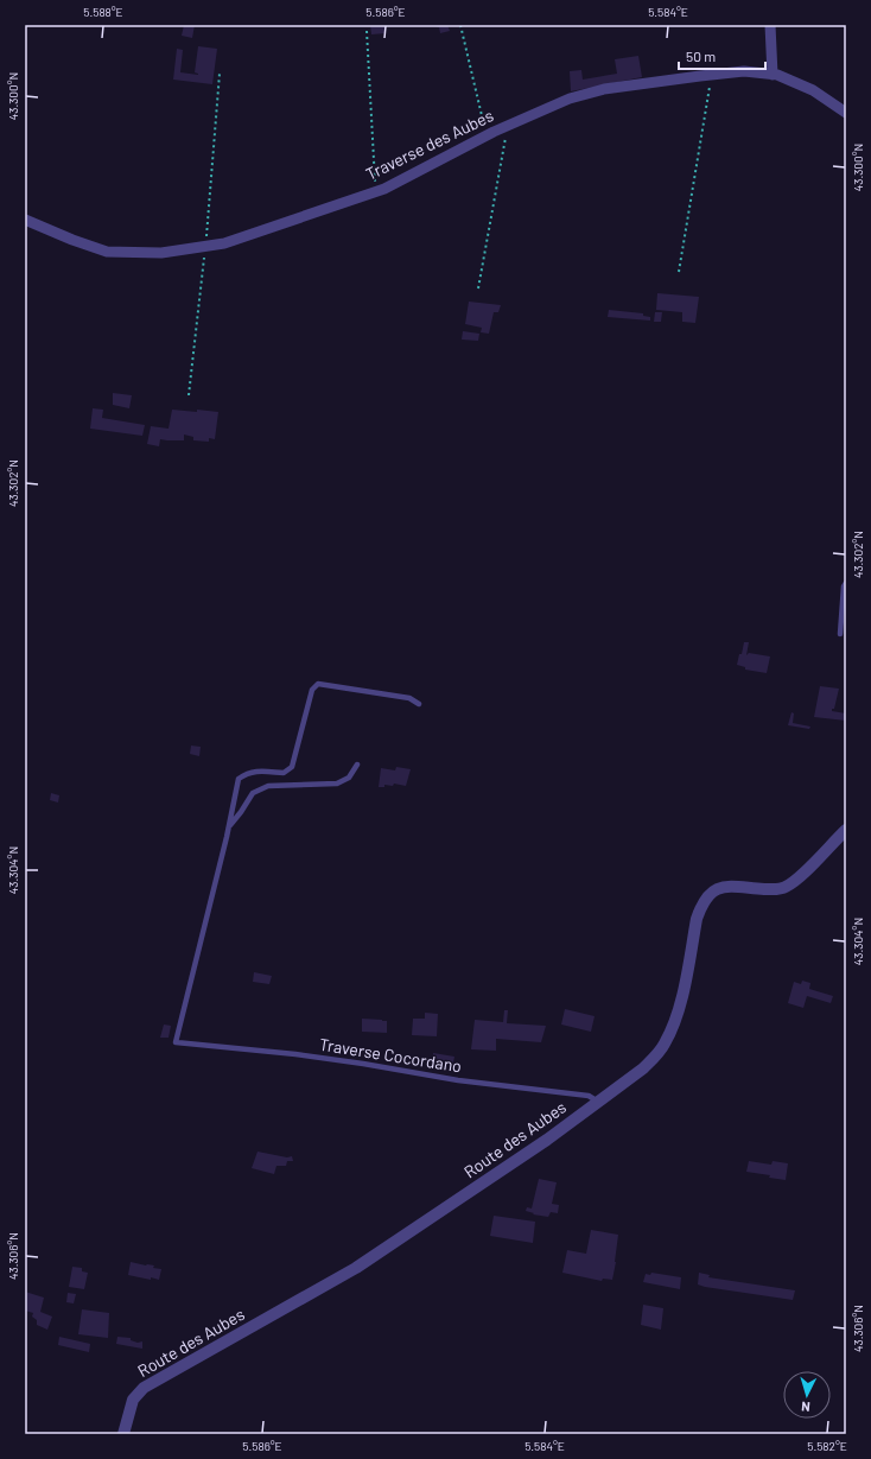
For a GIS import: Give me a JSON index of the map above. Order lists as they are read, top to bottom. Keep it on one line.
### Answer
{"streets":{"street":["Traverse des Aubes","Route des Aubes"],"lane":["Traverse Cocordano"]},"crossings":[["Traverse Cocordano","Route des Aubes"]],"scale_bar":"50 m","north":"bottom","coordinates":["5.588°E","5.586°E","5.584°E","43.300°N","43.302°N","43.304°N","43.306°N","5.582°E"]}
